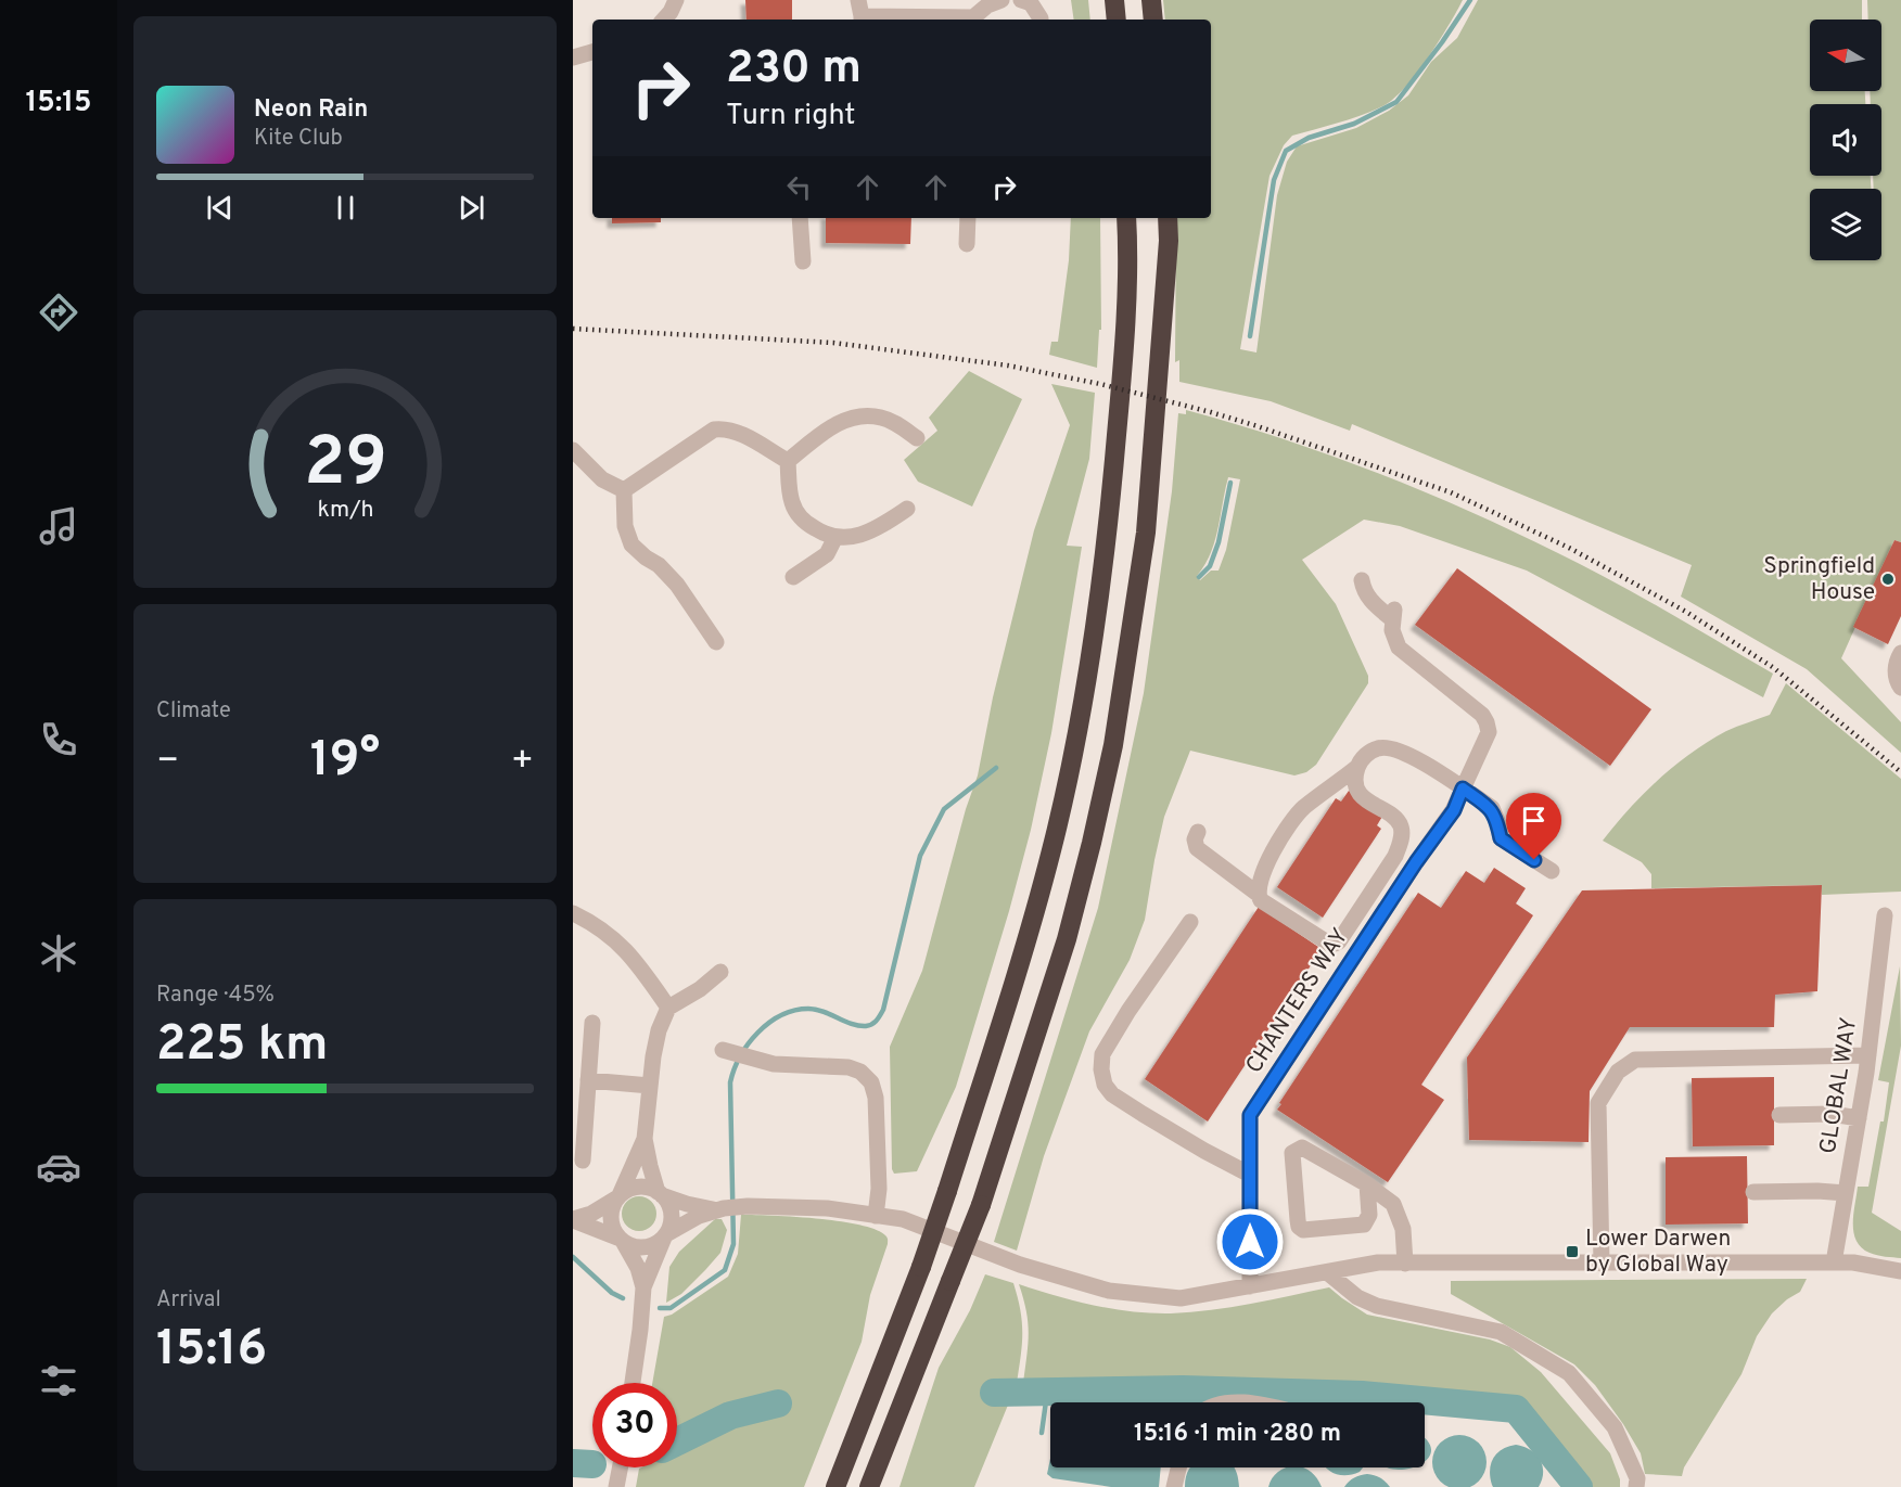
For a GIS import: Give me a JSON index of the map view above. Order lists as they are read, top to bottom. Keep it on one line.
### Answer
{"streets":{"street":["CHANTERS WAY","GLOBAL WAY"]},"places":{"other":["Springfield House"],"transit":["Lower Darwen by Global Way"]},"north":"left","page":{"tabs":"15:15","turn":["230 m","Turn right"],"song":["Neon Rain","Kite Club"],"tile":["Climate",["Range · 45%","225 km"],["Arrival","15:16"]],"heat":["−","19°","+"],"limit":"30","trip":"15:16 · 1 min · 280 m","gauge":["29","km/h"]}}
